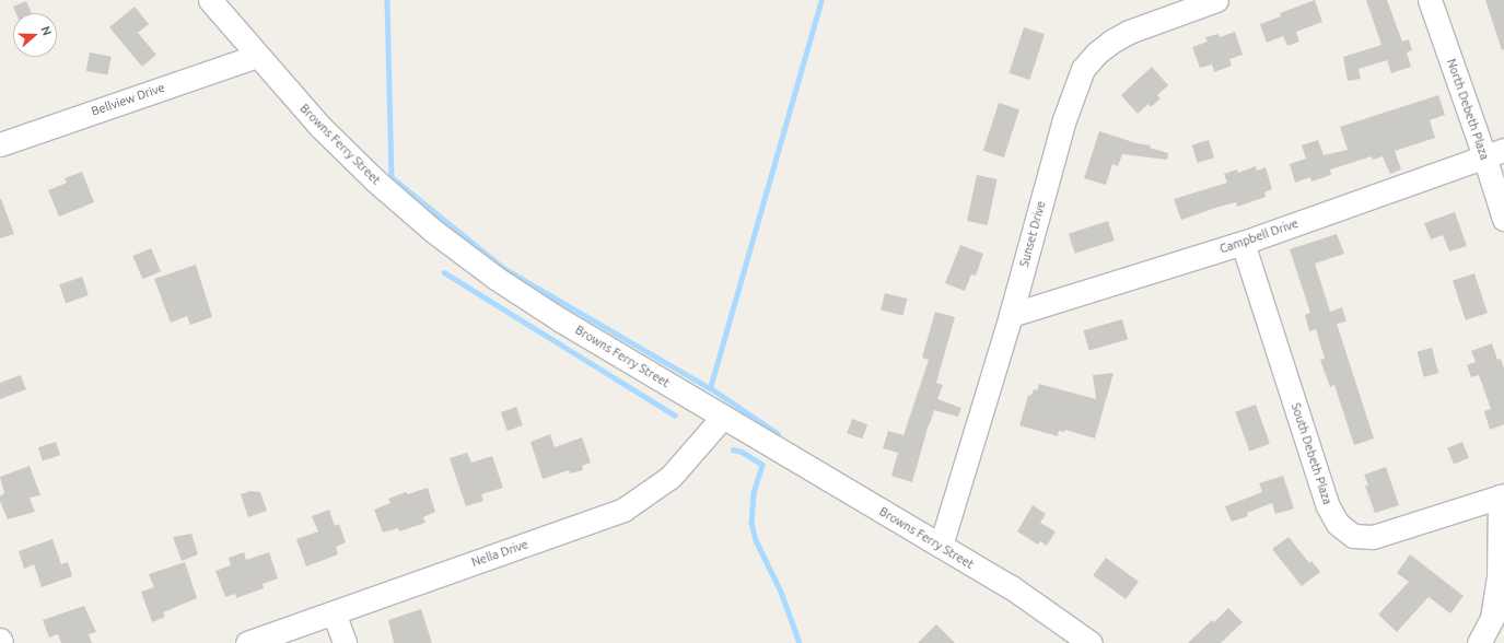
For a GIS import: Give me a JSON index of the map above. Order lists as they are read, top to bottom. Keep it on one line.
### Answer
{"streets":{"street":["Bellview Drive","North Debeth Plaza","Browns Ferry Street","Sunset Drive","Campbell Drive","South Debeth Plaza","Nella Drive"]},"crossings":[["Bellview Drive","Browns Ferry Street"],["North Debeth Plaza","Campbell Drive"],["Browns Ferry Street","Sunset Drive"],["Browns Ferry Street","Nella Drive"],["Sunset Drive","Campbell Drive"],["Campbell Drive","South Debeth Plaza"]],"north":"right"}
